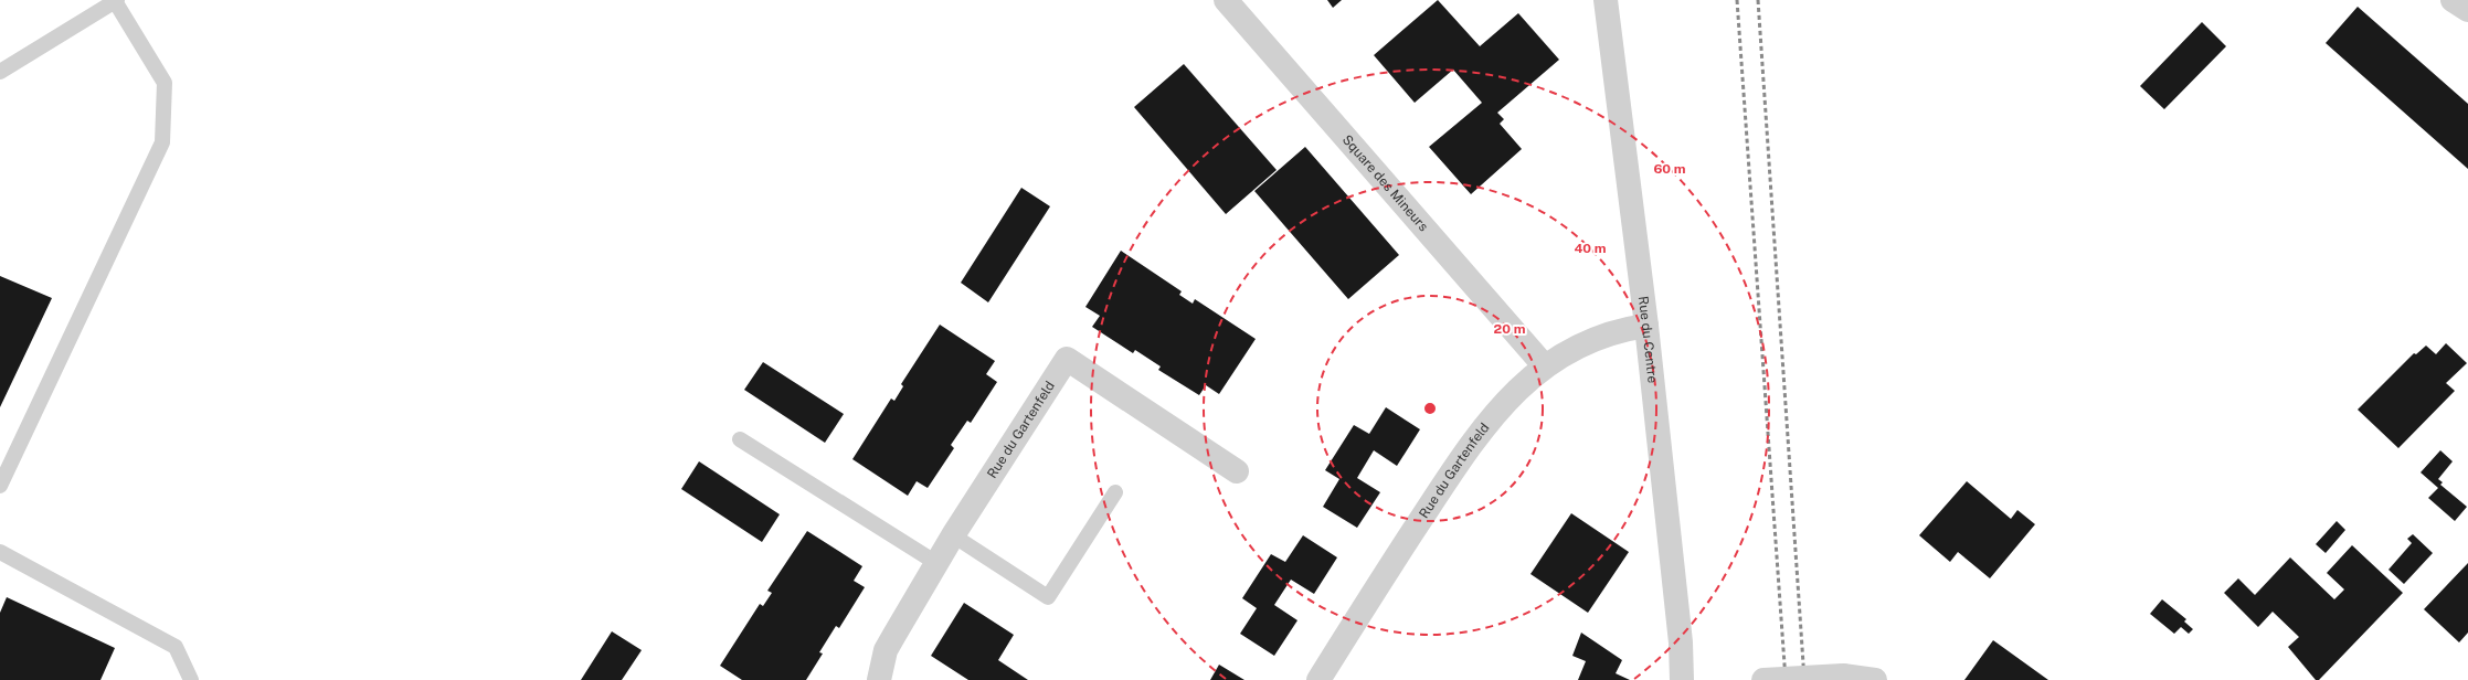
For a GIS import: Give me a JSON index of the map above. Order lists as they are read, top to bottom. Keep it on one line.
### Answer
{"streets":{"street":["Square des Mineurs","Rue du Centre","Rue du Gartenfeld"]},"crossings":[["Square des Mineurs","Rue du Gartenfeld"],["Rue du Centre","Rue du Gartenfeld"]],"rings":["60 m","40 m","20 m"]}
